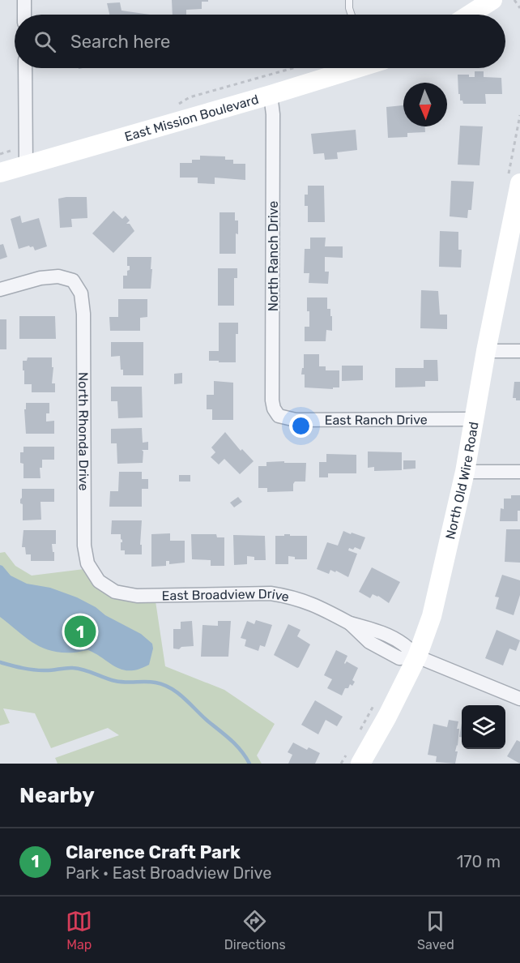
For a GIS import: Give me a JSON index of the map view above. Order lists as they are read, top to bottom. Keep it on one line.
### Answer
{"streets":{"street":["East Mission Boulevard","North Ranch Drive","East Ranch Drive","North Rhonda Drive","North Old Wire Road","East Broadview Drive"]},"crossings":[["East Mission Boulevard","North Ranch Drive"],["North Ranch Drive","East Ranch Drive"],["East Ranch Drive","North Old Wire Road"],["North Rhonda Drive","East Broadview Drive"],["North Old Wire Road","East Broadview Drive"]],"north":"bottom","page":{"search":"Search here","pins":"1","heading":"Nearby","list":[{"mark":"1","name":"Clarence Craft Park","note":"Park · East Broadview Drive","value":"170 m"}],"nav":["Map","Directions","Saved"]}}
